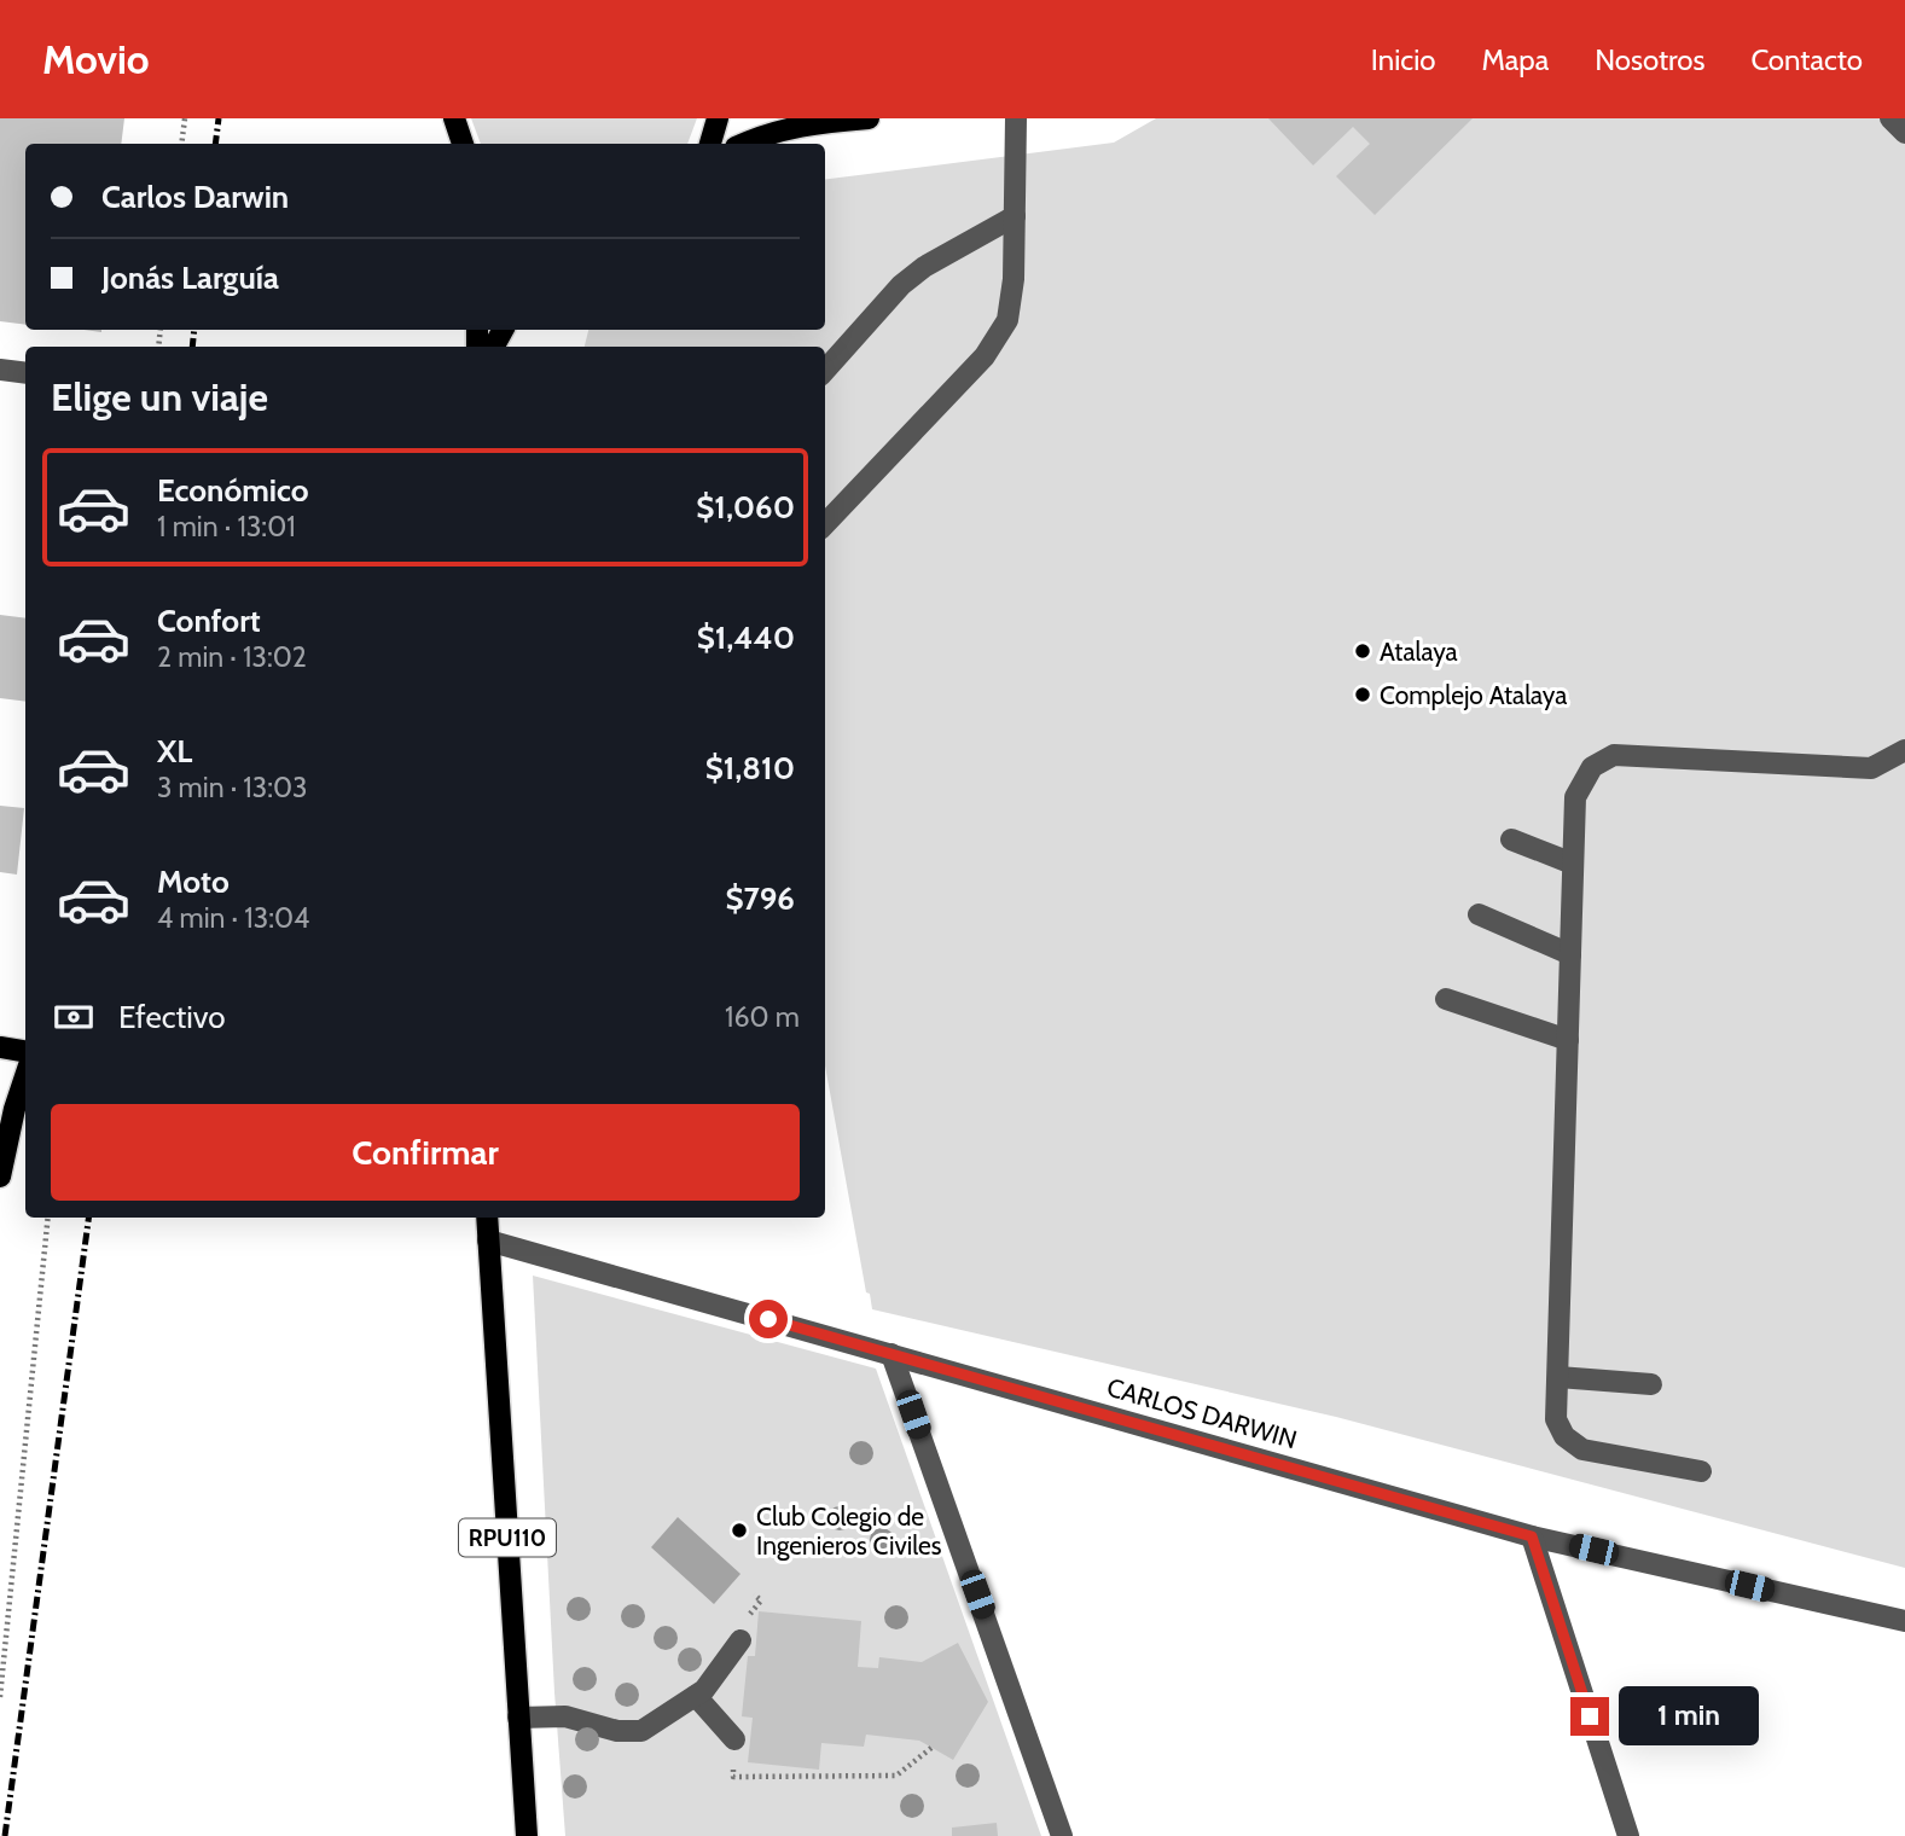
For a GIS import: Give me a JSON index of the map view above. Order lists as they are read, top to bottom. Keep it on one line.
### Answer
{"streets":{"main road":["RPU110"],"street":["CARLOS DARWIN"]},"crossings":[["CARLOS DARWIN","RPU110"]],"places":["Atalaya","Complejo Atalaya","Club Colegio de Ingenieros Civiles"],"page":{"header":"Movio","nav":["Inicio","Mapa","Nosotros","Contacto"],"banner":["Carlos Darwin","Jonás Larguía"],"heading":"Elige un viaje","list":[{"name":"Económico","note":"1 min · 13:01","value":"$1,060"},{"name":"Confort","note":"2 min · 13:02","value":"$1,440"},{"name":"XL","note":"3 min · 13:03","value":"$1,810"},{"name":"Moto","note":"4 min · 13:04","value":"$796"}],"pay":["Efectivo","160 m"],"buttons":"Confirmar","bubble":"1 min"}}
